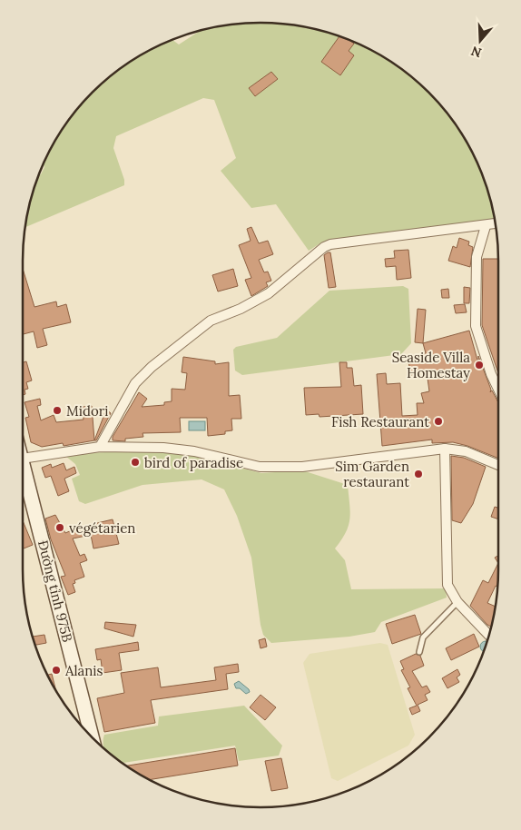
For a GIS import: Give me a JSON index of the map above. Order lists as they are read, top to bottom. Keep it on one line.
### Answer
{"streets":{"main road":["Đường tỉnh 975B"]},"places":["Seaside Villa Homestay","Midori","Fish Restaurant","bird of paradise","Sim Garden restaurant","végétarien","Alanis"],"north":"bottom"}
